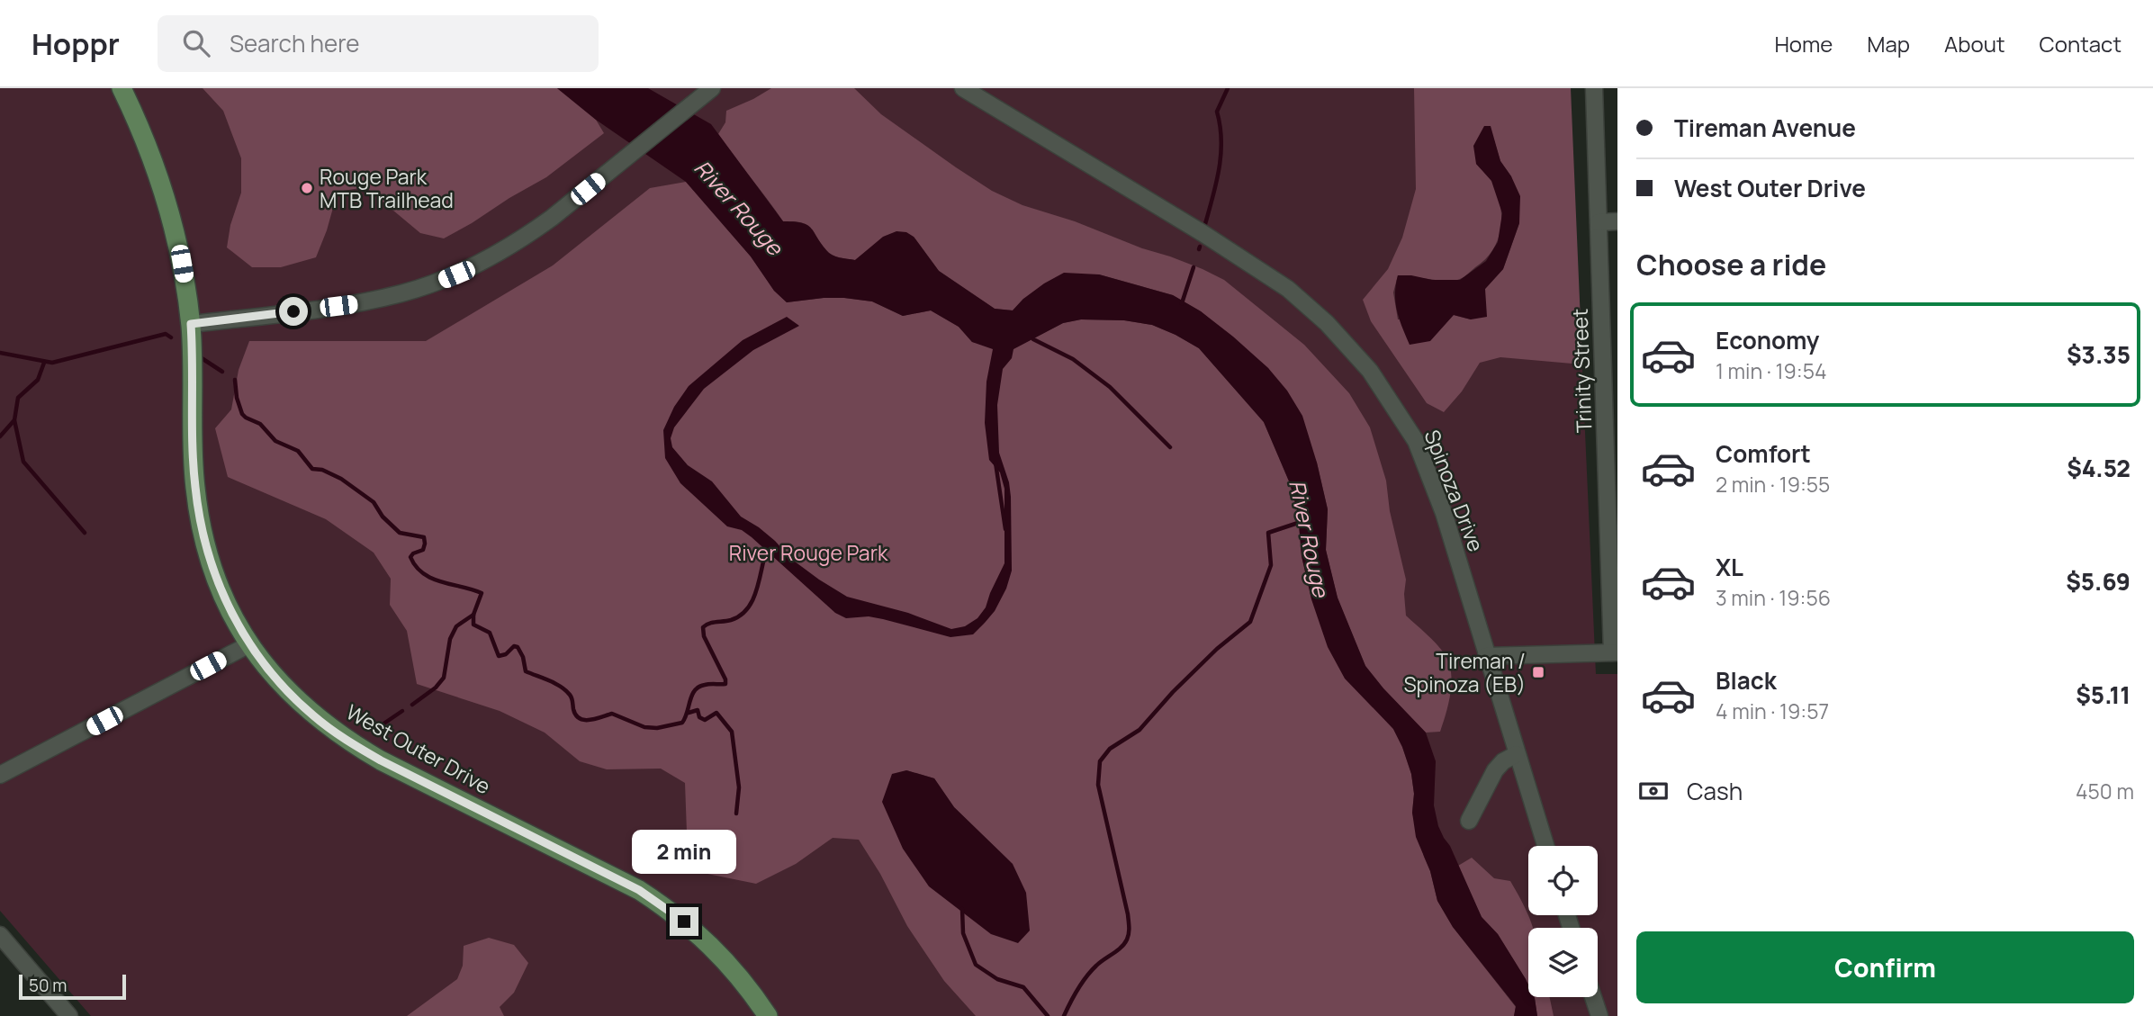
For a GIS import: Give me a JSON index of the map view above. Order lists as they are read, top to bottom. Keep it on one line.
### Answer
{"streets":{"main road":["West Outer Drive"],"street":["Trinity Street","Spinoza Drive"]},"water":["River Rouge"],"parks":["River Rouge Park"],"places":{"other":["Rouge Park MTB Trailhead"],"transit":["Tireman / Spinoza (EB)"]},"scale_bar":"50 m","page":{"header":"Hoppr","search":"Search here","nav":["Home","Map","About","Contact"],"banner":["Tireman Avenue","West Outer Drive"],"heading":"Choose a ride","list":[{"name":"Economy","note":"1 min · 19:54","value":"$3.35"},{"name":"Comfort","note":"2 min · 19:55","value":"$4.52"},{"name":"XL","note":"3 min · 19:56","value":"$5.69"},{"name":"Black","note":"4 min · 19:57","value":"$5.11"}],"pay":["Cash","450 m"],"bubble":"2 min","buttons":"Confirm","scale":"50 m"}}
